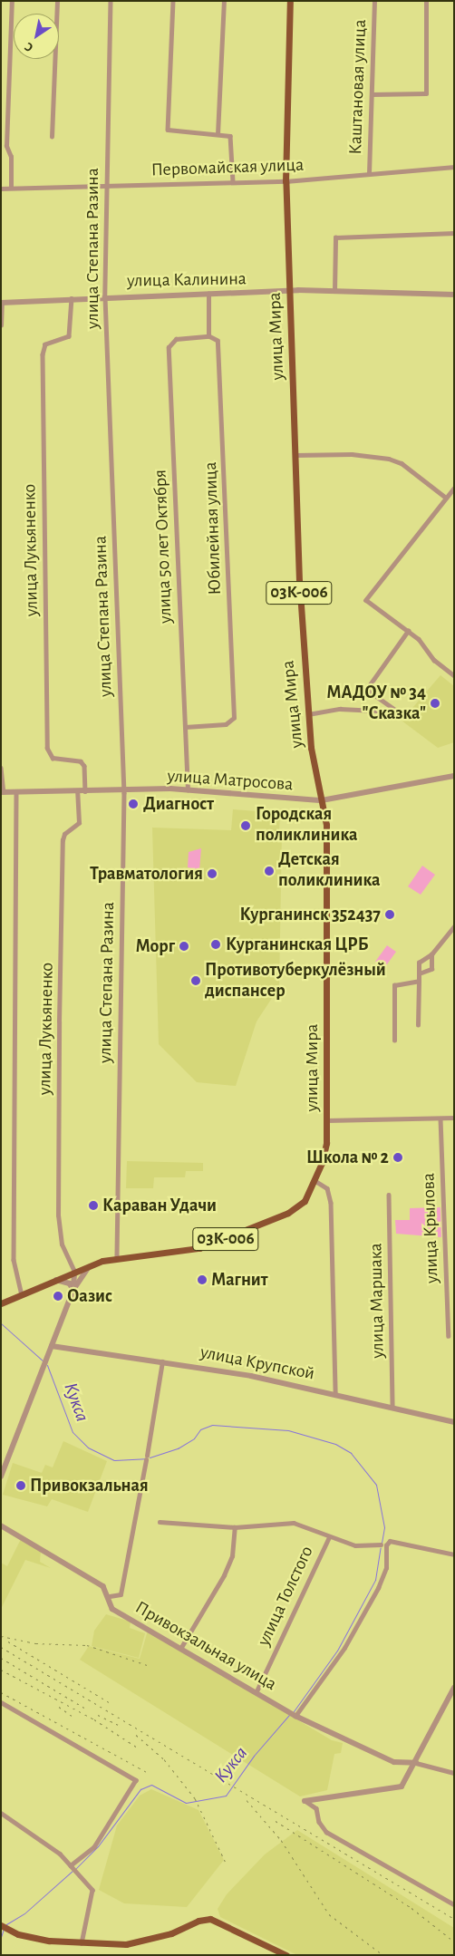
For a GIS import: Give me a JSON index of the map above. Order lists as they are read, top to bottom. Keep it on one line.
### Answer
{"streets":{"main road":["улица Мира","03К-006"],"street":["Каштановая улица","Первомайская улица","улица Степана Разина","улица Калинина","Юбилейная улица","улица 50 лет Октября","улица Лукьяненко","улица Матросова","улица Крылова","улица Маршака","улица Крупской","улица Толстого","Привокзальная улица"]},"crossings":[["Каштановая улица","Первомайская улица"],["Первомайская улица","улица Степана Разина"],["Первомайская улица","улица Мира"],["улица Степана Разина","улица Калинина"],["улица Степана Разина","03К-006"],["улица Степана Разина","улица Матросова"],["улица Калинина","улица Мира"],["улица Калинина","Юбилейная улица"],["улица Калинина","улица Лукьяненко"],["улица Мира","03К-006"],["улица Мира","улица Матросова"],["Юбилейная улица","улица 50 лет Октября"],["улица 50 лет Октября","улица Матросова"],["улица Лукьяненко","03К-006"],["улица Лукьяненко","улица Матросова"],["улица Маршака","улица Крупской"],["улица Толстого","Привокзальная улица"]],"water":["Кукса"],"places":["МАДОУ № 34 \"Сказка\"","Диагност","Городская поликлиника","Детская поликлиника","Травматология","Курганинск 352437","Курганинская ЦРБ","Морг","Противотуберкулёзный диспансер","Школа № 2","Караван Удачи","Магнит","Оазис","Привокзальная"],"north":"bottom left"}
